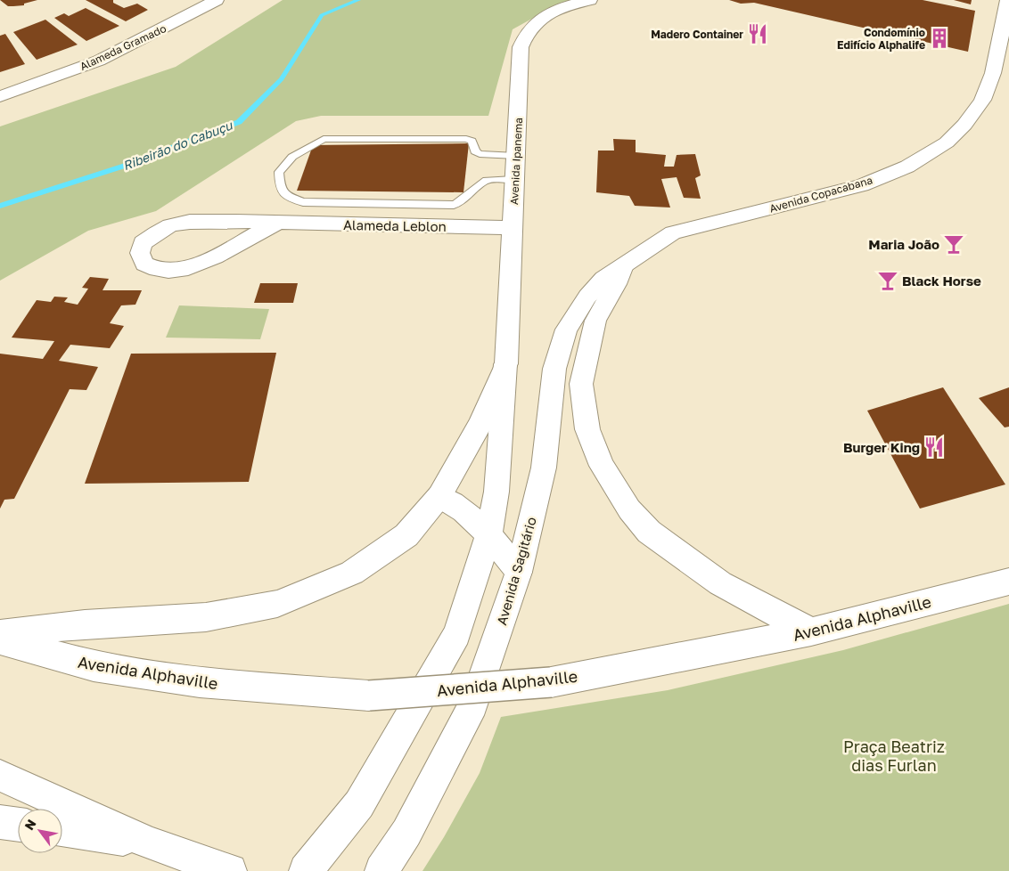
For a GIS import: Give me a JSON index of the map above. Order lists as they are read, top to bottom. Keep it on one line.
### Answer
{"streets":{"street":["Alameda Gramado","Avenida Ipanema","Avenida Copacabana","Alameda Leblon","Avenida Sagitário","Avenida Alphaville"]},"crossings":[["Avenida Ipanema","Alameda Leblon"],["Avenida Copacabana","Avenida Sagitário"]],"water":["Ribeirão do Cabuçu"],"parks":["Praça Beatriz dias Furlan"],"places":{"restaurant":["Madero Container","Burger King"],"building":["Condomínio Edifício Alphalife"],"bar":["Maria João","Black Horse"]},"north":"top left"}
